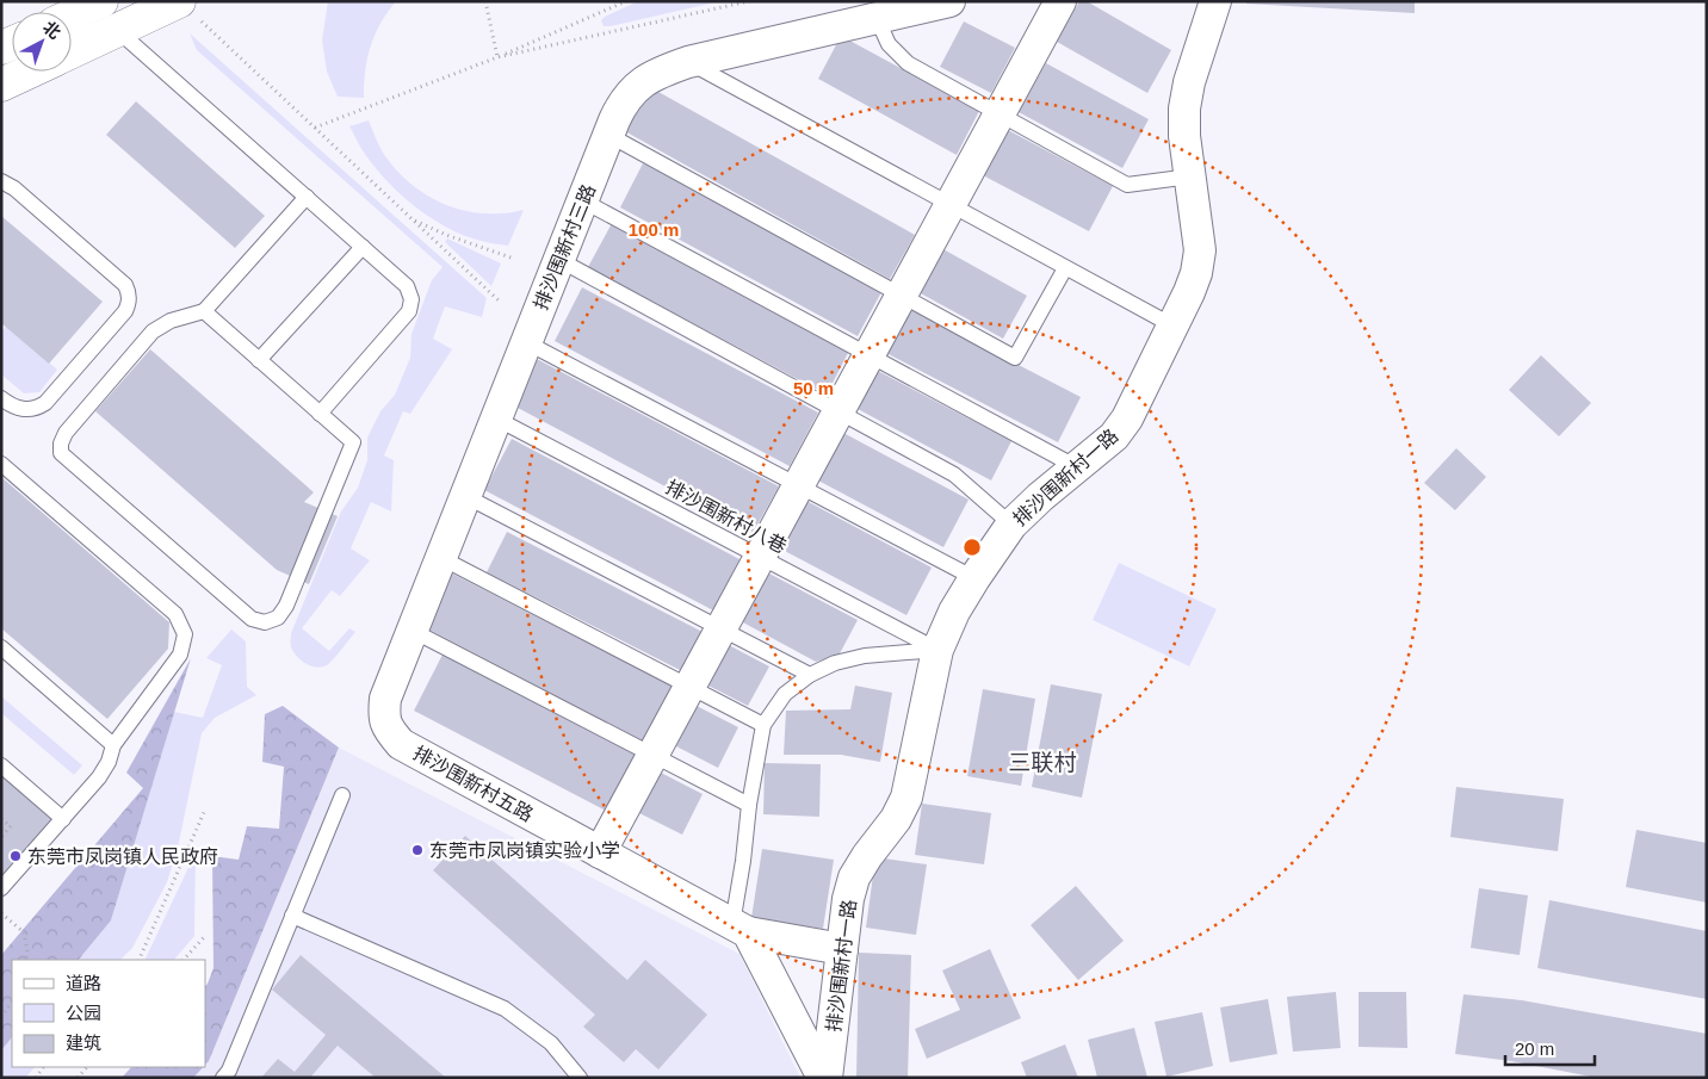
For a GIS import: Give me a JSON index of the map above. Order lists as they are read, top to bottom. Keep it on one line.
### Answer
{"streets":{"street":["排沙围新村三路","排沙围新村一路","排沙围新村五路"],"lane":["排沙围新村八巷"]},"crossings":[["排沙围新村三路","排沙围新村八巷"],["排沙围新村三路","排沙围新村五路"],["排沙围新村一路","排沙围新村八巷"],["排沙围新村一路","排沙围新村五路"]],"districts":["三联村"],"places":["东莞市凤岗镇实验小学","东莞市凤岗镇人民政府"],"legend":["道路","公园","建筑"],"scale_bar":"20 m","north":"top right","rings":["100 m","50 m"]}
